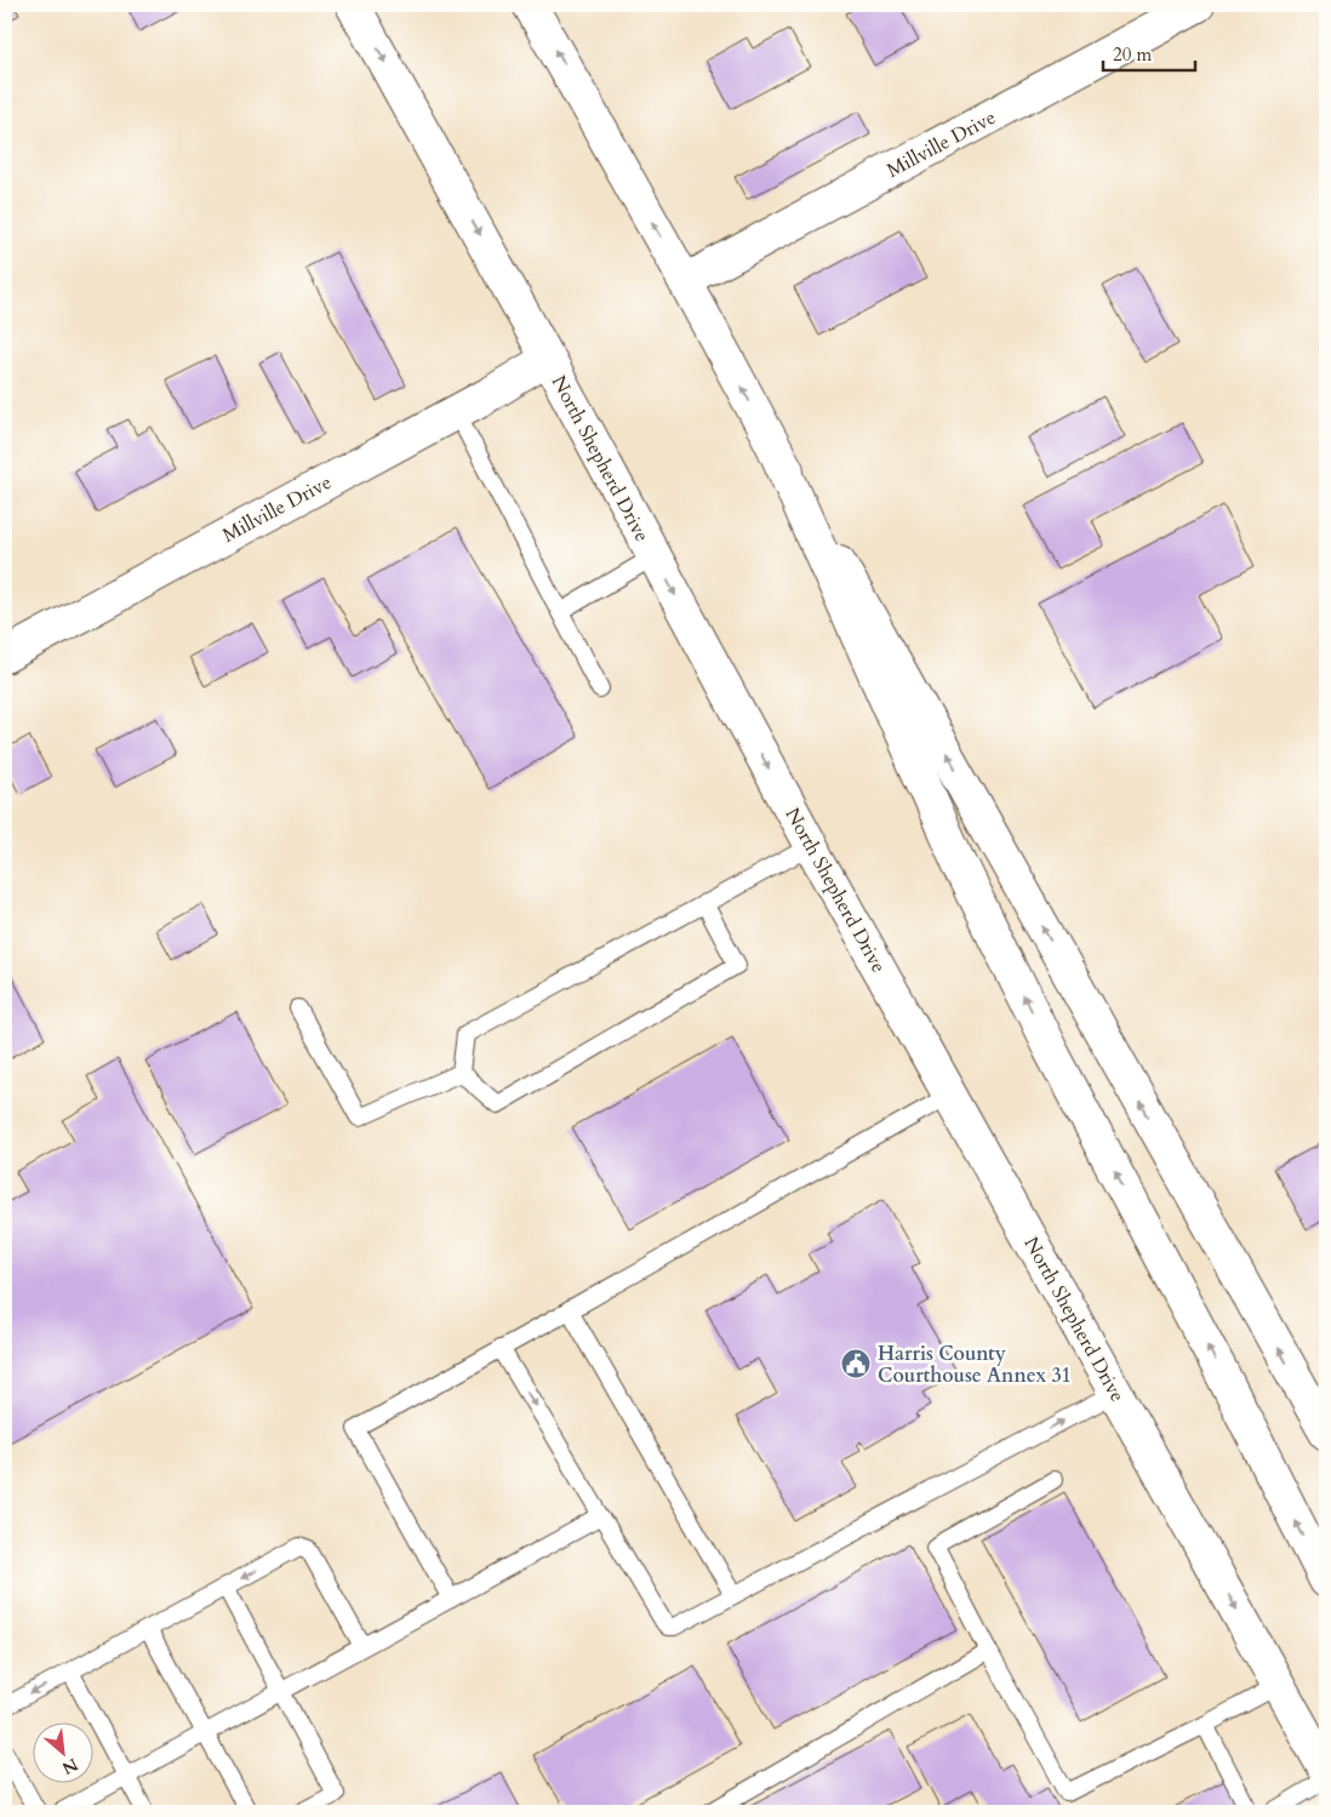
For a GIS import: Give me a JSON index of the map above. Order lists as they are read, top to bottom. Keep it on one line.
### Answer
{"streets":{"main road":["Millville Drive","North Shepherd Drive"]},"crossings":[["Millville Drive","North Shepherd Drive"]],"places":{"public building":["Harris County Courthouse Annex 31"]},"scale_bar":"20 m","north":"bottom right"}
